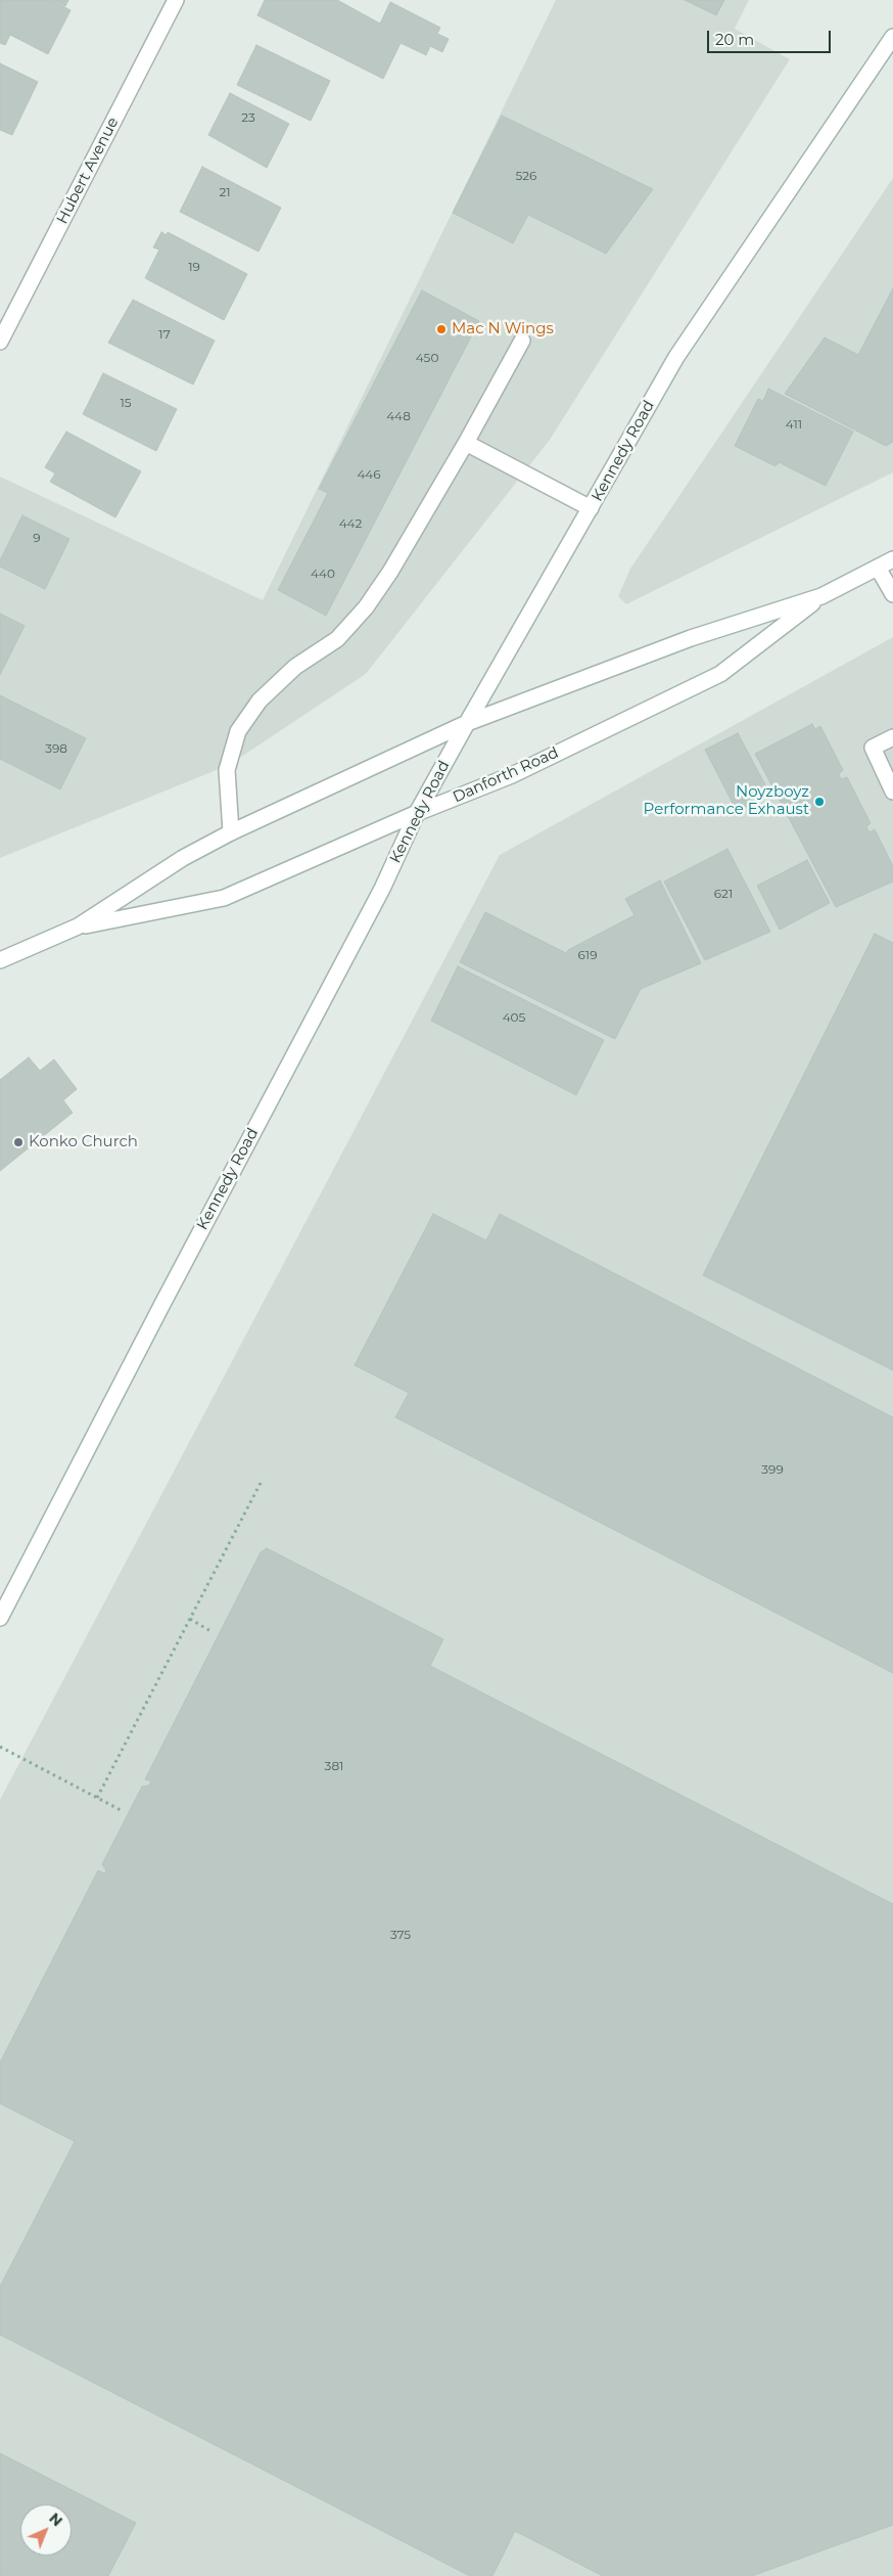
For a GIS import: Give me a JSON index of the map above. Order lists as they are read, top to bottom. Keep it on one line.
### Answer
{"streets":{"main road":["Hubert Avenue","Kennedy Road","Danforth Road"]},"crossings":[["Kennedy Road","Danforth Road"]],"places":["Mac N Wings","Noyzboyz Performance Exhaust","Konko Church"],"house_numbers":["23","526","21","19","17","450","15","448","411","446","442","9","440","398","621","619","405","399","381","375"],"scale_bar":"20 m","north":"top right"}
